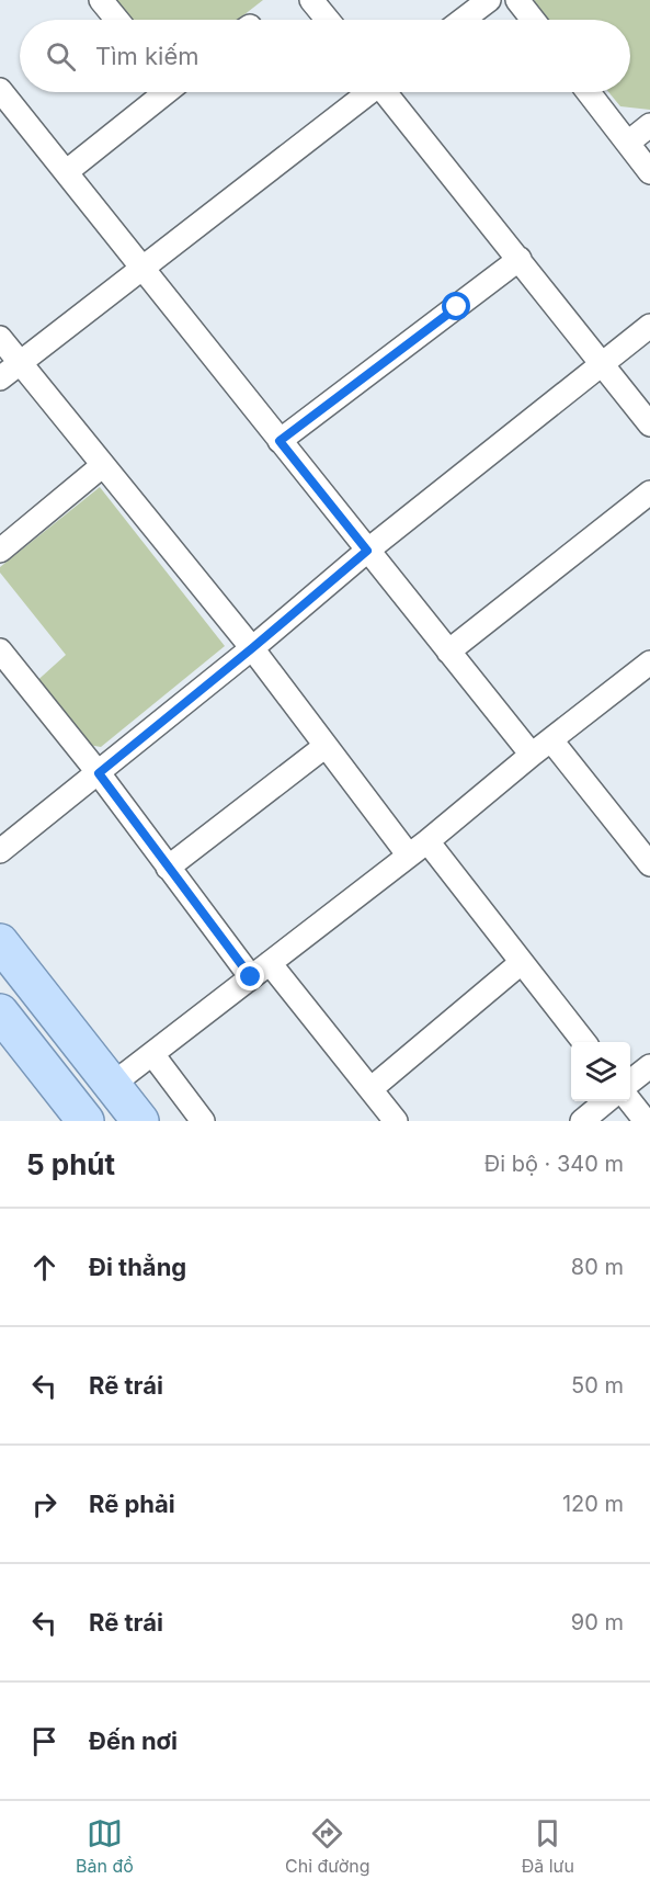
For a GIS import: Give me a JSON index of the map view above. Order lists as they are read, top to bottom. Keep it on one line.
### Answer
{"page":{"search":"Tìm kiếm","heading":["5 phút","Đi bộ · 340 m"],"list":[["Đi thẳng","80 m"],["Rẽ trái","50 m"],["Rẽ phải","120 m"],["Rẽ trái","90 m"],"Đến nơi"],"nav":["Bản đồ","Chỉ đường","Đã lưu"]}}
